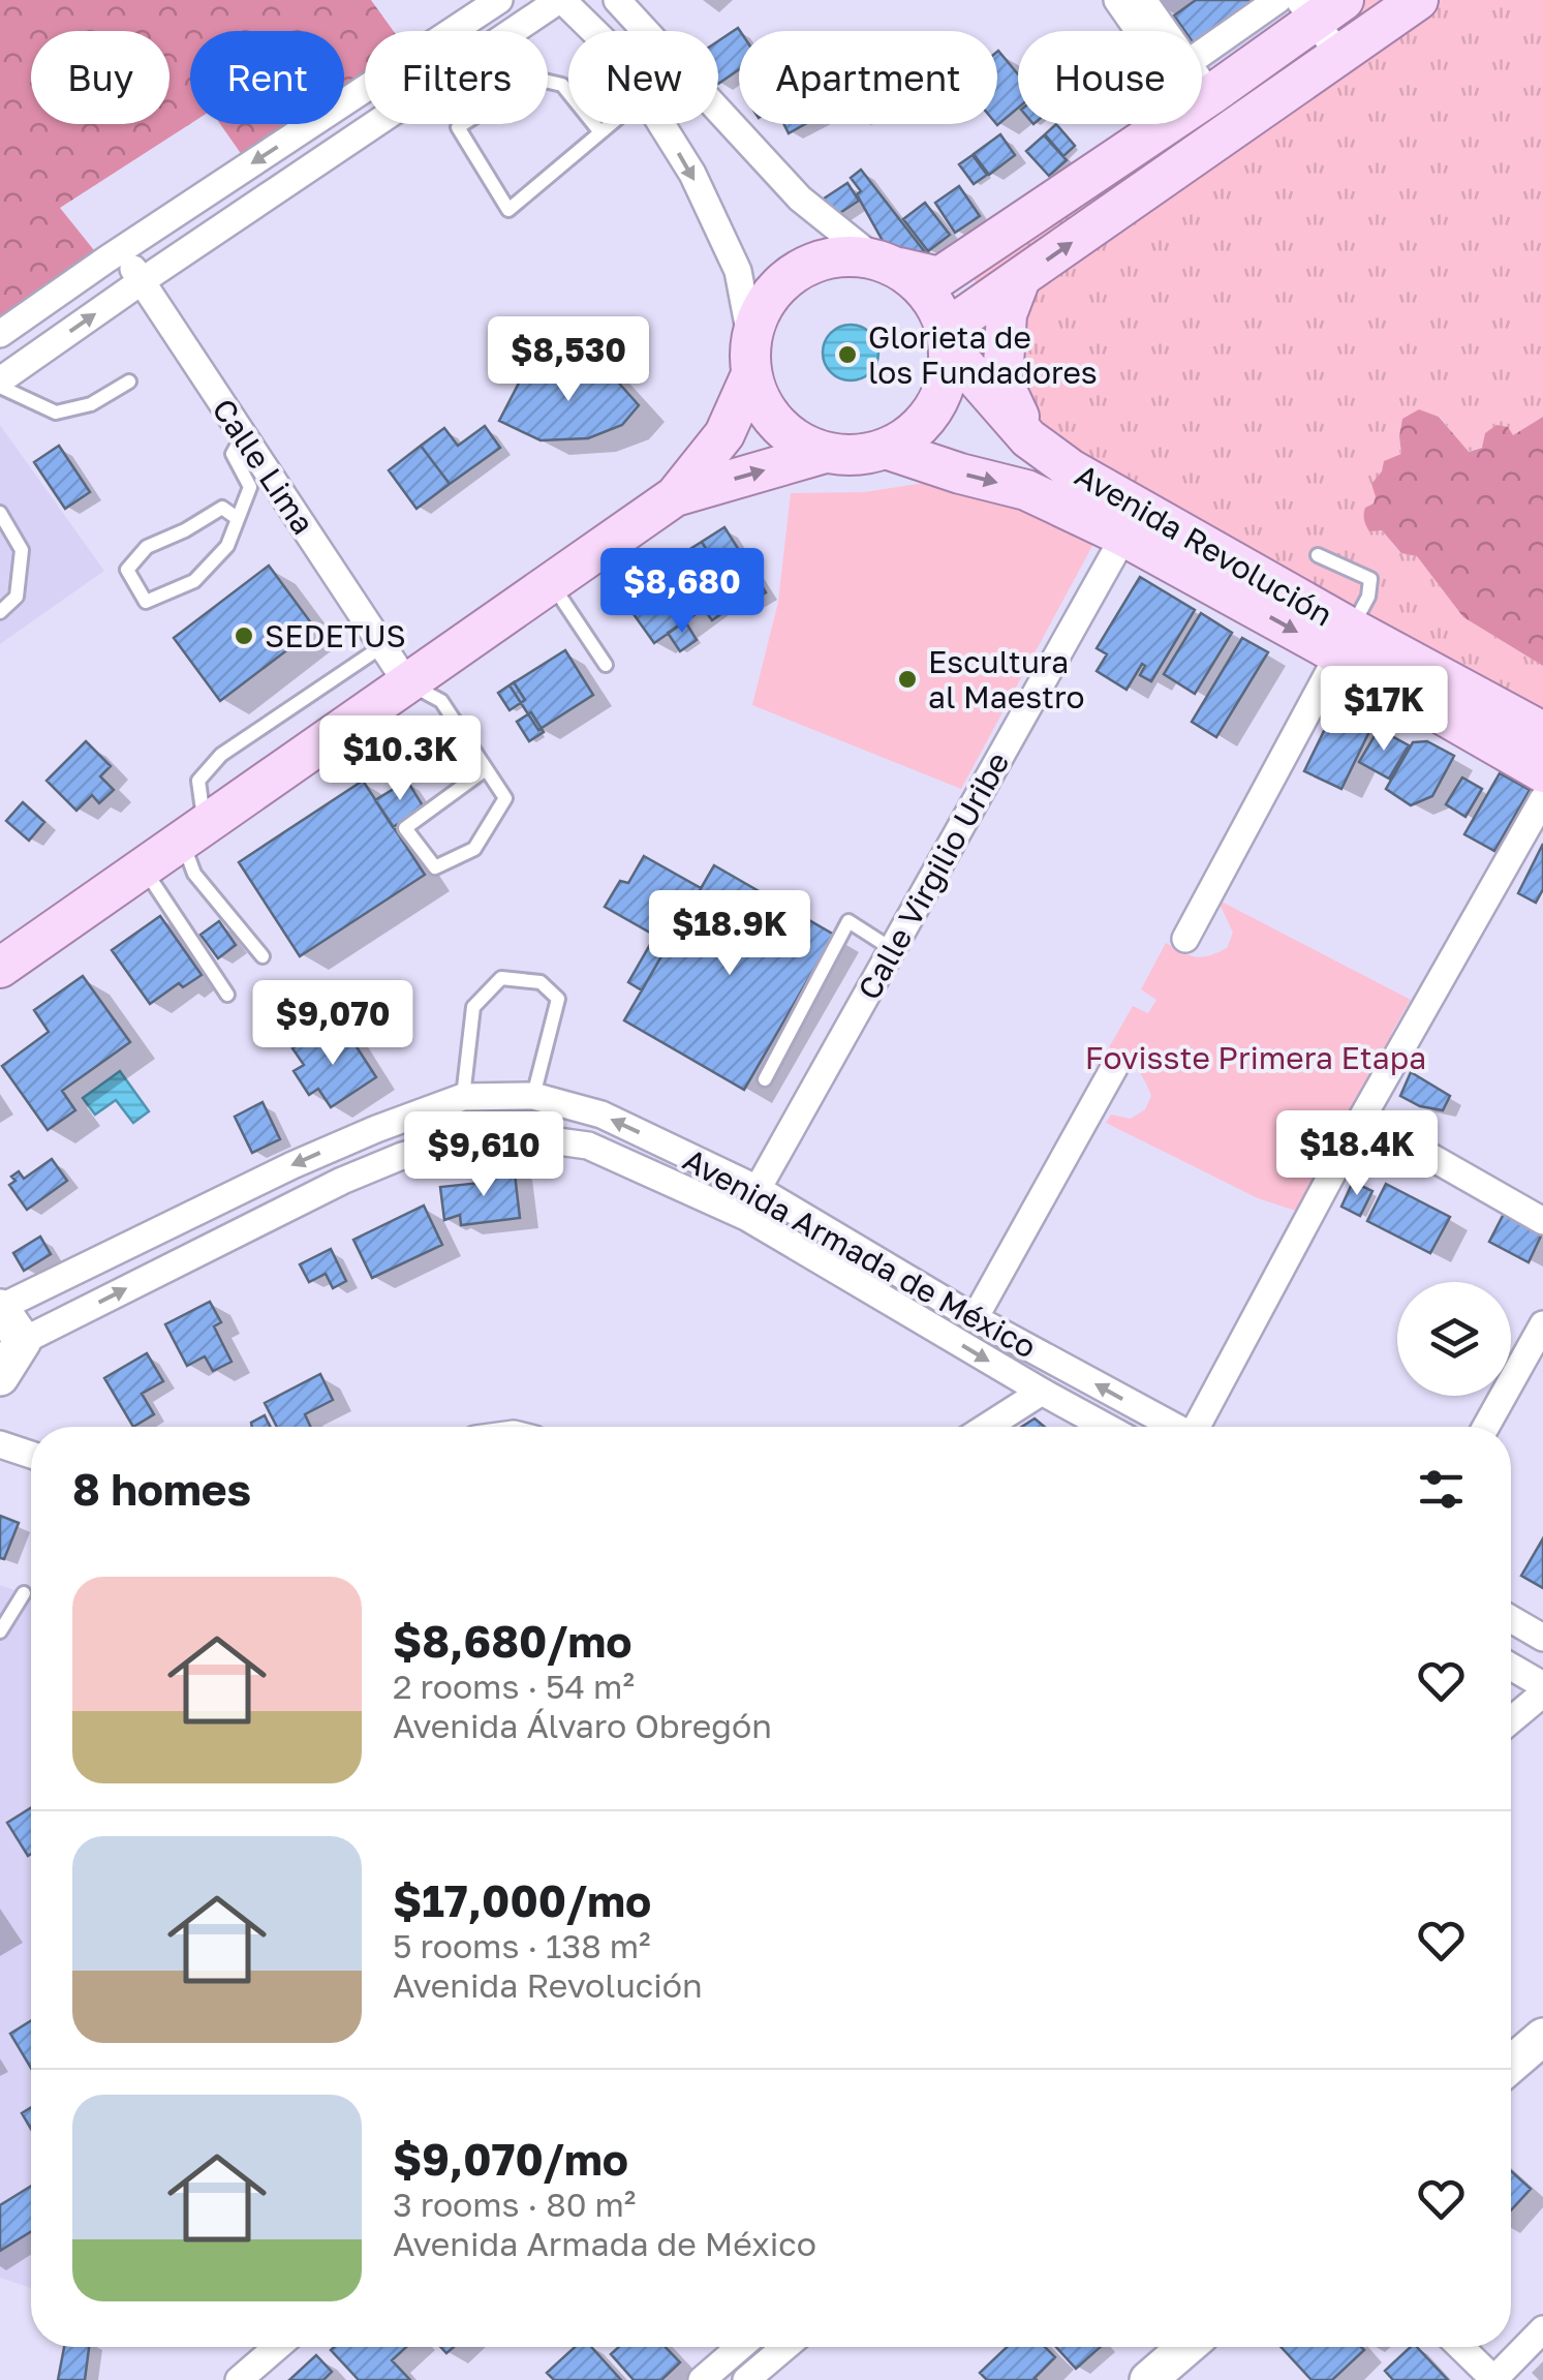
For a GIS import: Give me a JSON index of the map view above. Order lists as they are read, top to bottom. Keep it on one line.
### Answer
{"streets":{"main road":["Avenida Revolución"],"street":["Calle Lima","Calle Virgilio Uribe","Avenida Armada de México"]},"crossings":[["Avenida Revolución","Calle Virgilio Uribe"],["Calle Virgilio Uribe","Avenida Armada de México"]],"parks":["Fovisste Primera Etapa"],"places":["Glorieta de los Fundadores","SEDETUS","Escultura al Maestro"],"page":{"chip":["Buy","Rent","Filters","New","Apartment","House"],"price":["$8,530","$8,680","$17K","$10.3K","$18.9K","$9,070","$18.4K","$9,610"],"heading":"8 homes","list":[{"name":"$8,680/mo","note":"2 rooms · 54 m² · Avenida Álvaro Obregón"},{"name":"$17,000/mo","note":"5 rooms · 138 m² · Avenida Revolución"},{"name":"$9,070/mo","note":"3 rooms · 80 m² · Avenida Armada de México"}]}}
